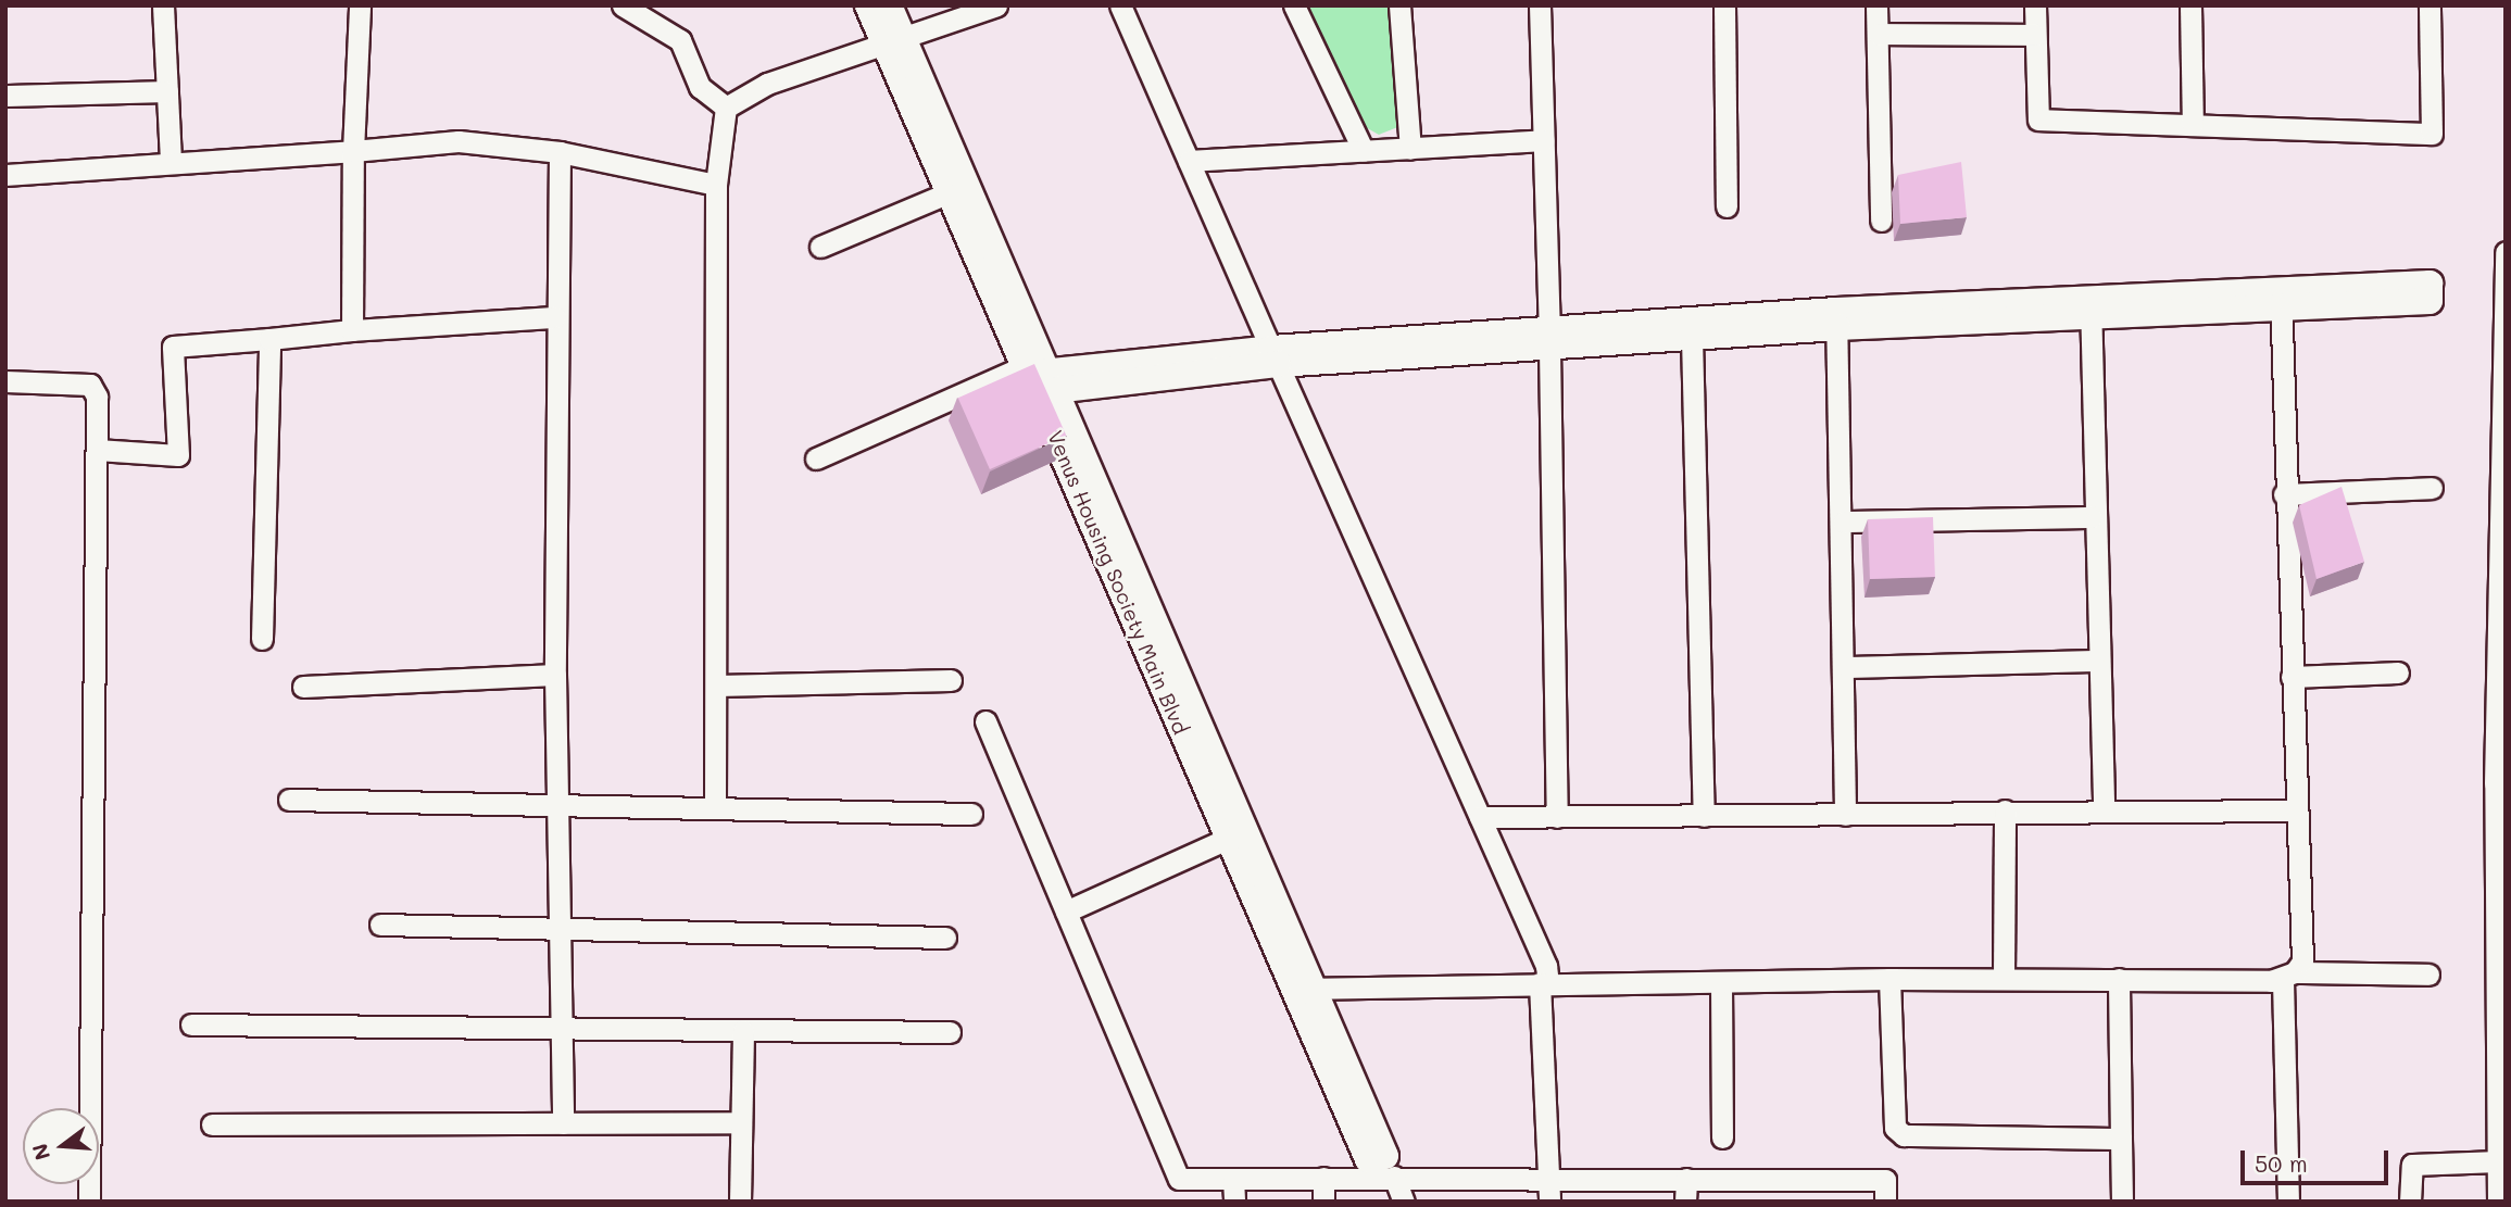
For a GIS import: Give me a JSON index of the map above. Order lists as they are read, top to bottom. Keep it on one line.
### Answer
{"streets":{"street":["Venus Housing Society Main Blvd"]},"scale_bar":"50 m","north":"left"}
